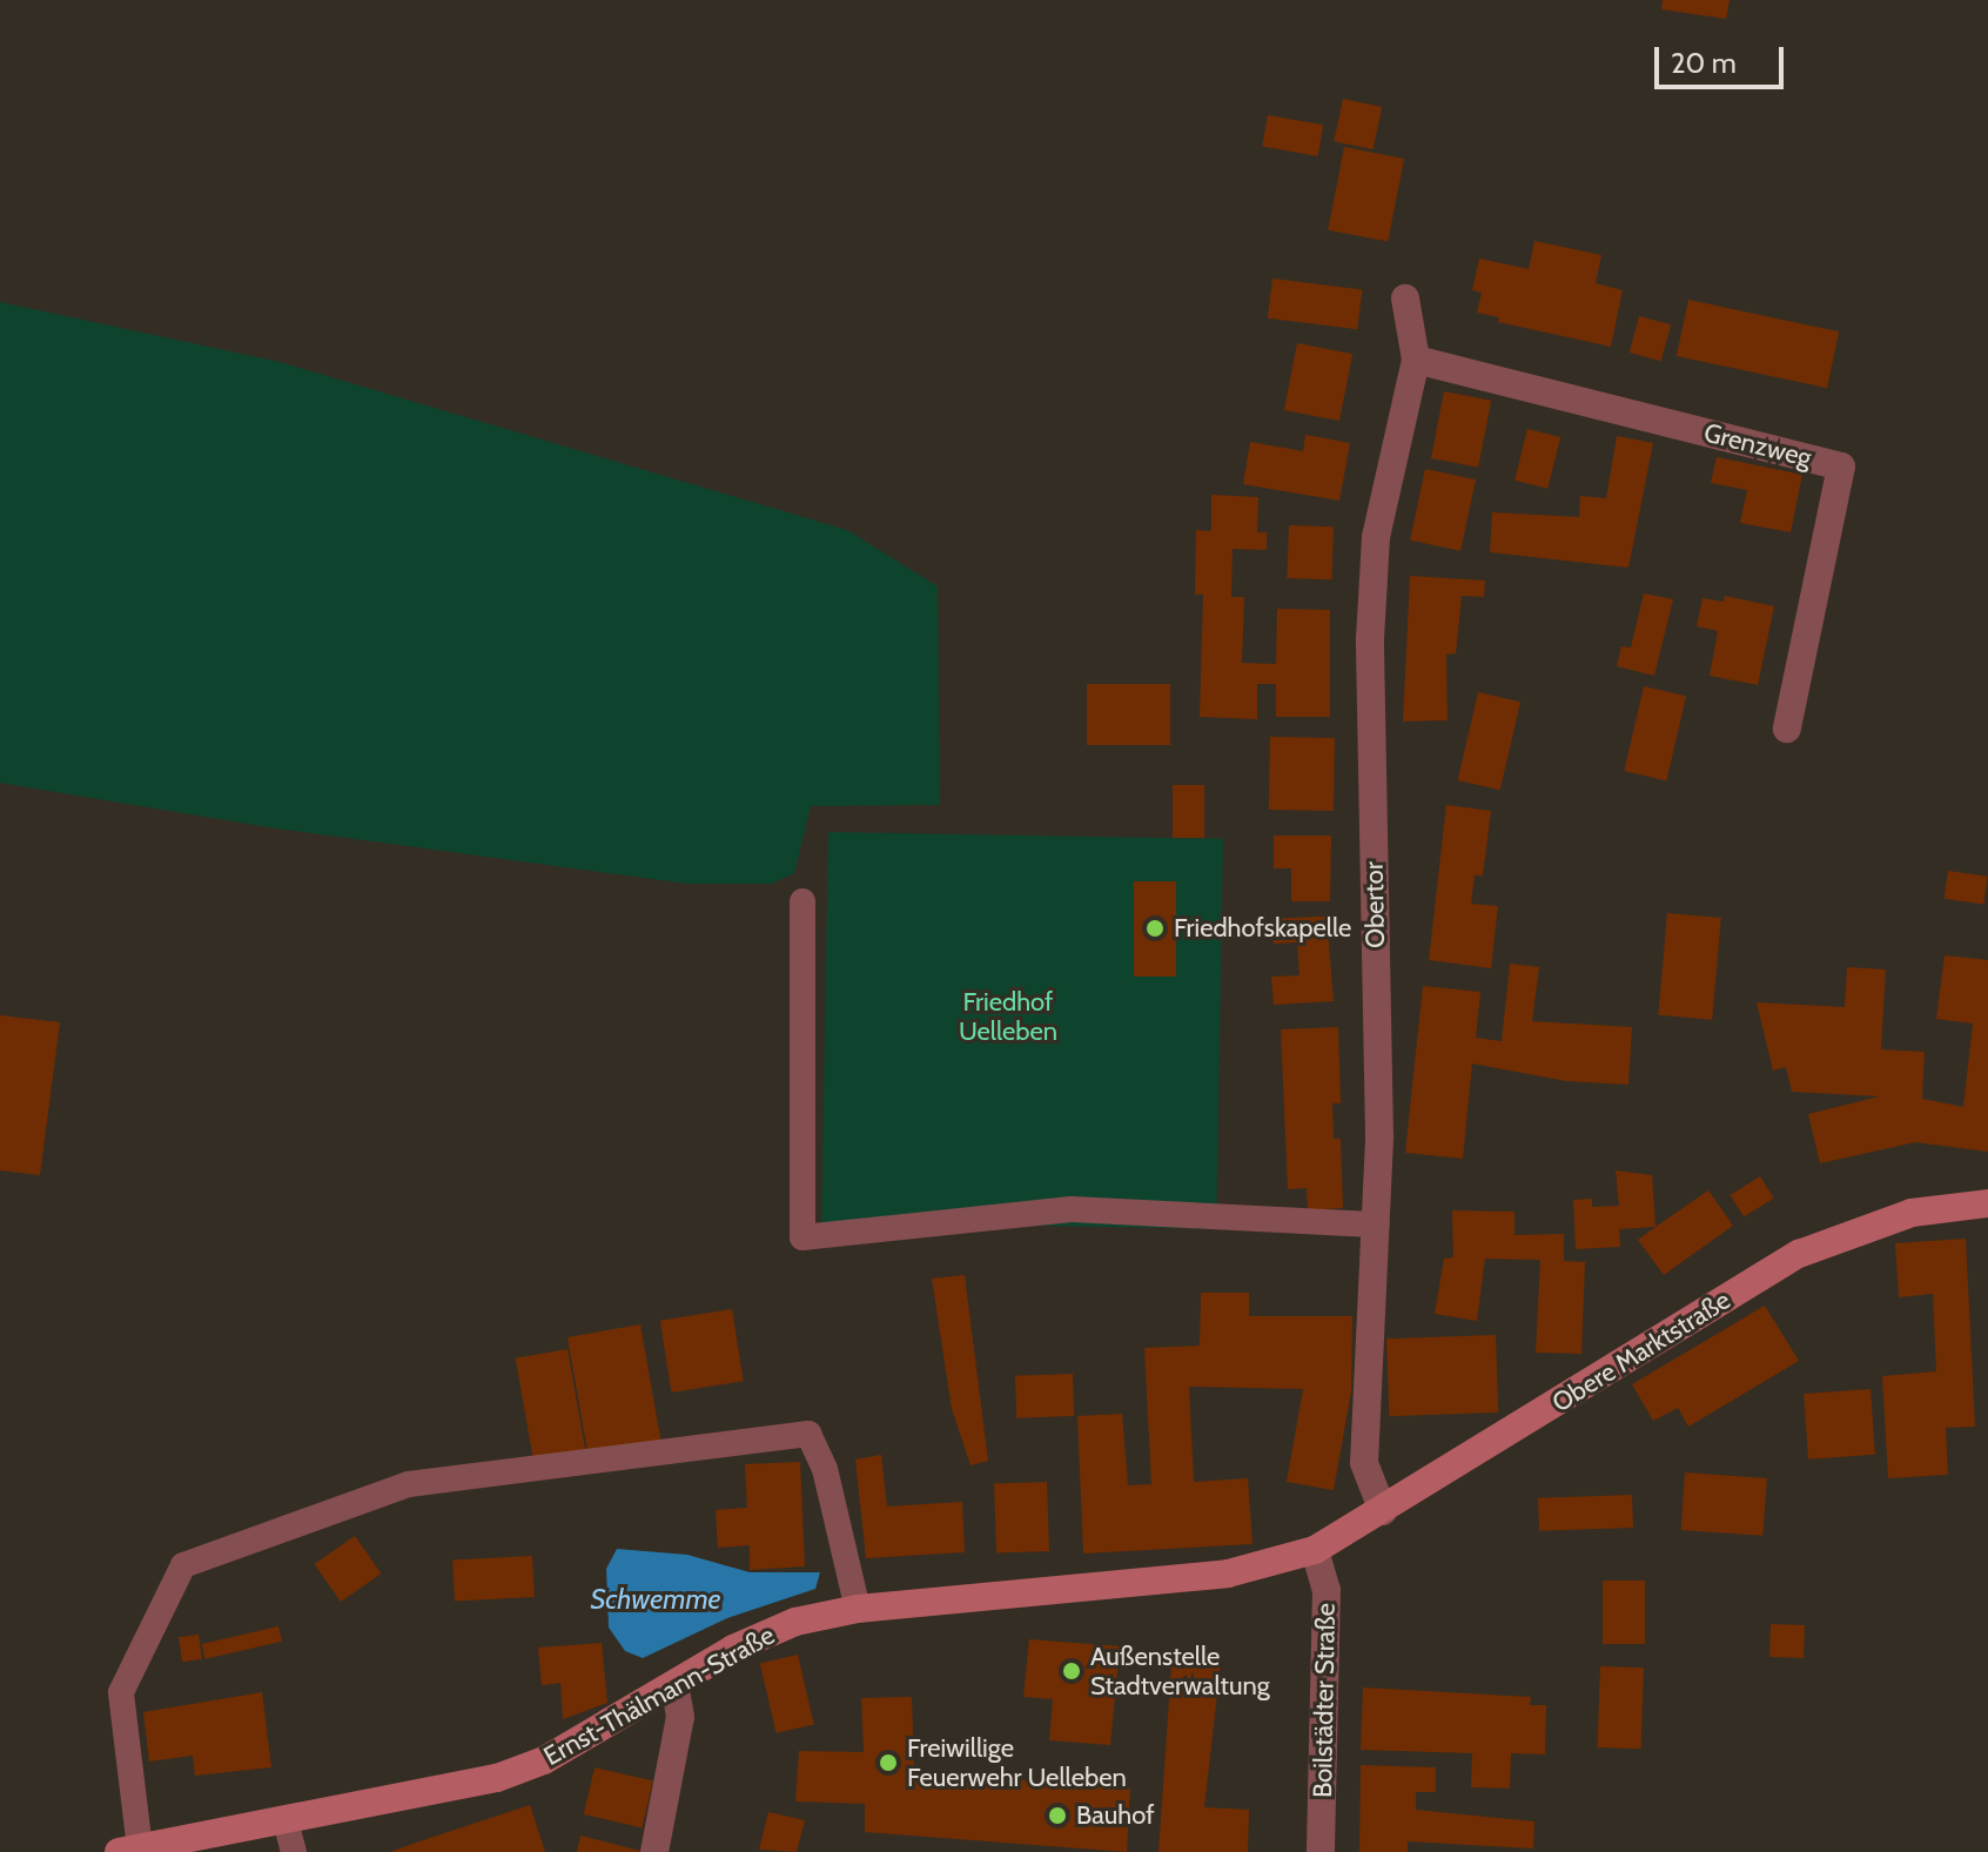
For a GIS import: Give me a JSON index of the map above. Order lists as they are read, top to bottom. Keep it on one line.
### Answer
{"streets":{"street":["Grenzweg","Obertor","Obere Marktstraße","Ernst-Thälmann-Straße","Boilstädter Straße"]},"crossings":[["Grenzweg","Obertor"],["Obertor","Obere Marktstraße"],["Obere Marktstraße","Ernst-Thälmann-Straße"],["Obere Marktstraße","Boilstädter Straße"],["Ernst-Thälmann-Straße","Boilstädter Straße"]],"water":["Schwemme"],"parks":["Friedhof Uelleben"],"places":["Friedhofskapelle","Außenstelle Stadtverwaltung","Freiwillige Feuerwehr Uelleben","Bauhof"],"scale_bar":"20 m"}
